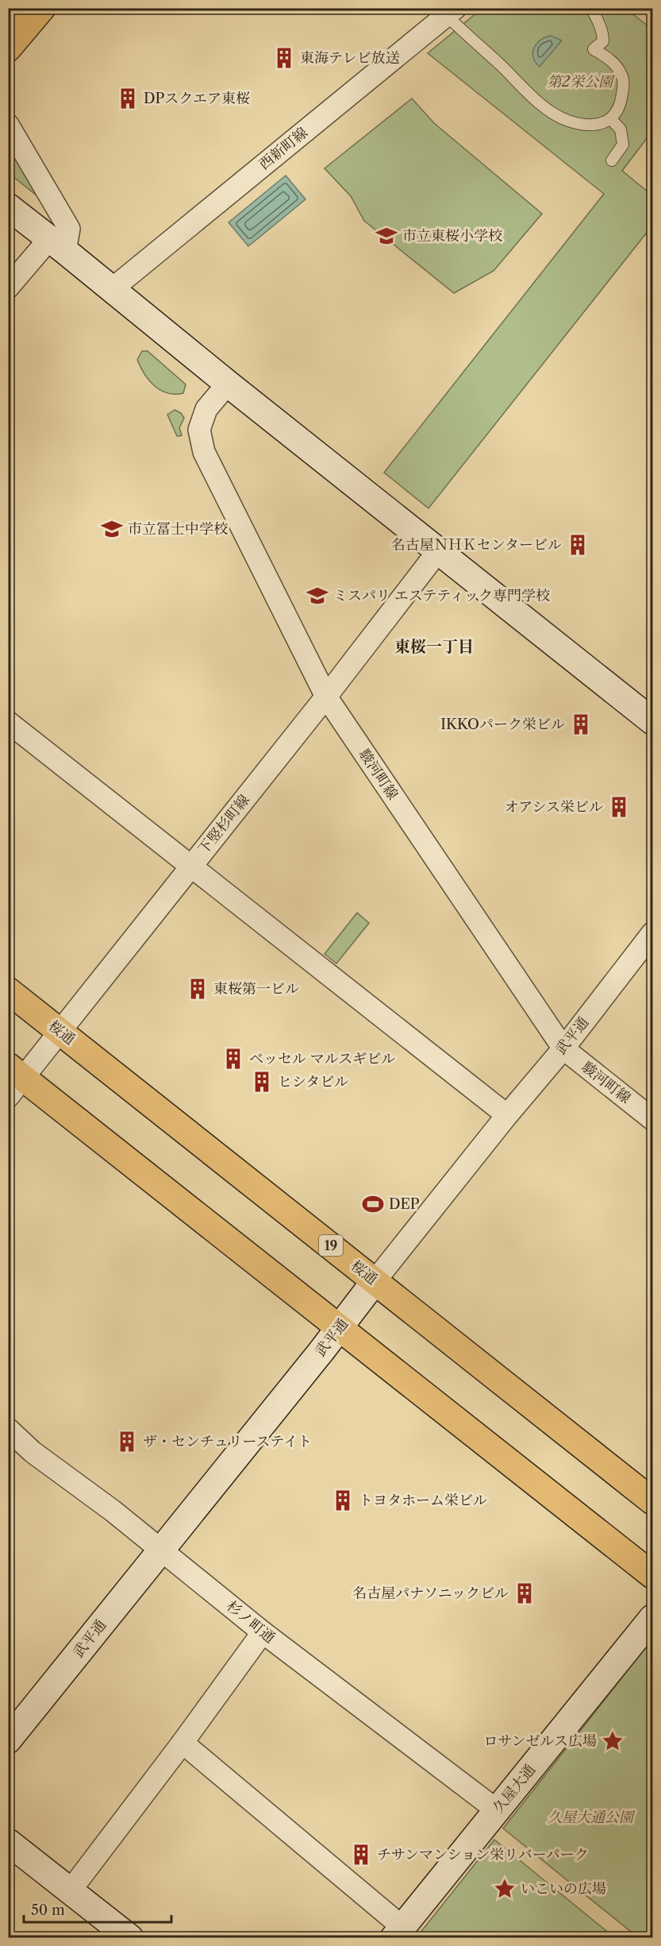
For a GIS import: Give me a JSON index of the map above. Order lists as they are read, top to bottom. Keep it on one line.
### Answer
{"streets":{"main road":["桜通","19"],"street":["西新町線","駿河町線","下竪杉町線","武平通","杉ノ町通","久屋大通"]},"crossings":[["駿河町線","下竪杉町線"],["駿河町線","武平通"],["下竪杉町線","桜通"],["桜通","武平通"],["武平通","杉ノ町通"],["杉ノ町通","久屋大通"]],"districts":["東桜一丁目"],"parks":["第2栄公園","久屋大通公園"],"places":{"building":["東海テレビ放送","DPスクエア東桜","名古屋ＮＨＫセンタービル","IKKOパーク栄ビル","オアシス栄ビル","東桜第一ビル","ベッセル マルスギビル","ヒシタビル","ザ・センチュリーステイト","トヨタホーム栄ビル","名古屋パナソニックビル","チサンマンション栄リバーパーク"],"school or university":["市立東桜小学校","市立冨士中学校","ミスパリ エステティック専門学校"],"sports":["DEP"],"place":["ロサンゼルス広場","いこいの広場"]},"scale_bar":"50 m"}
